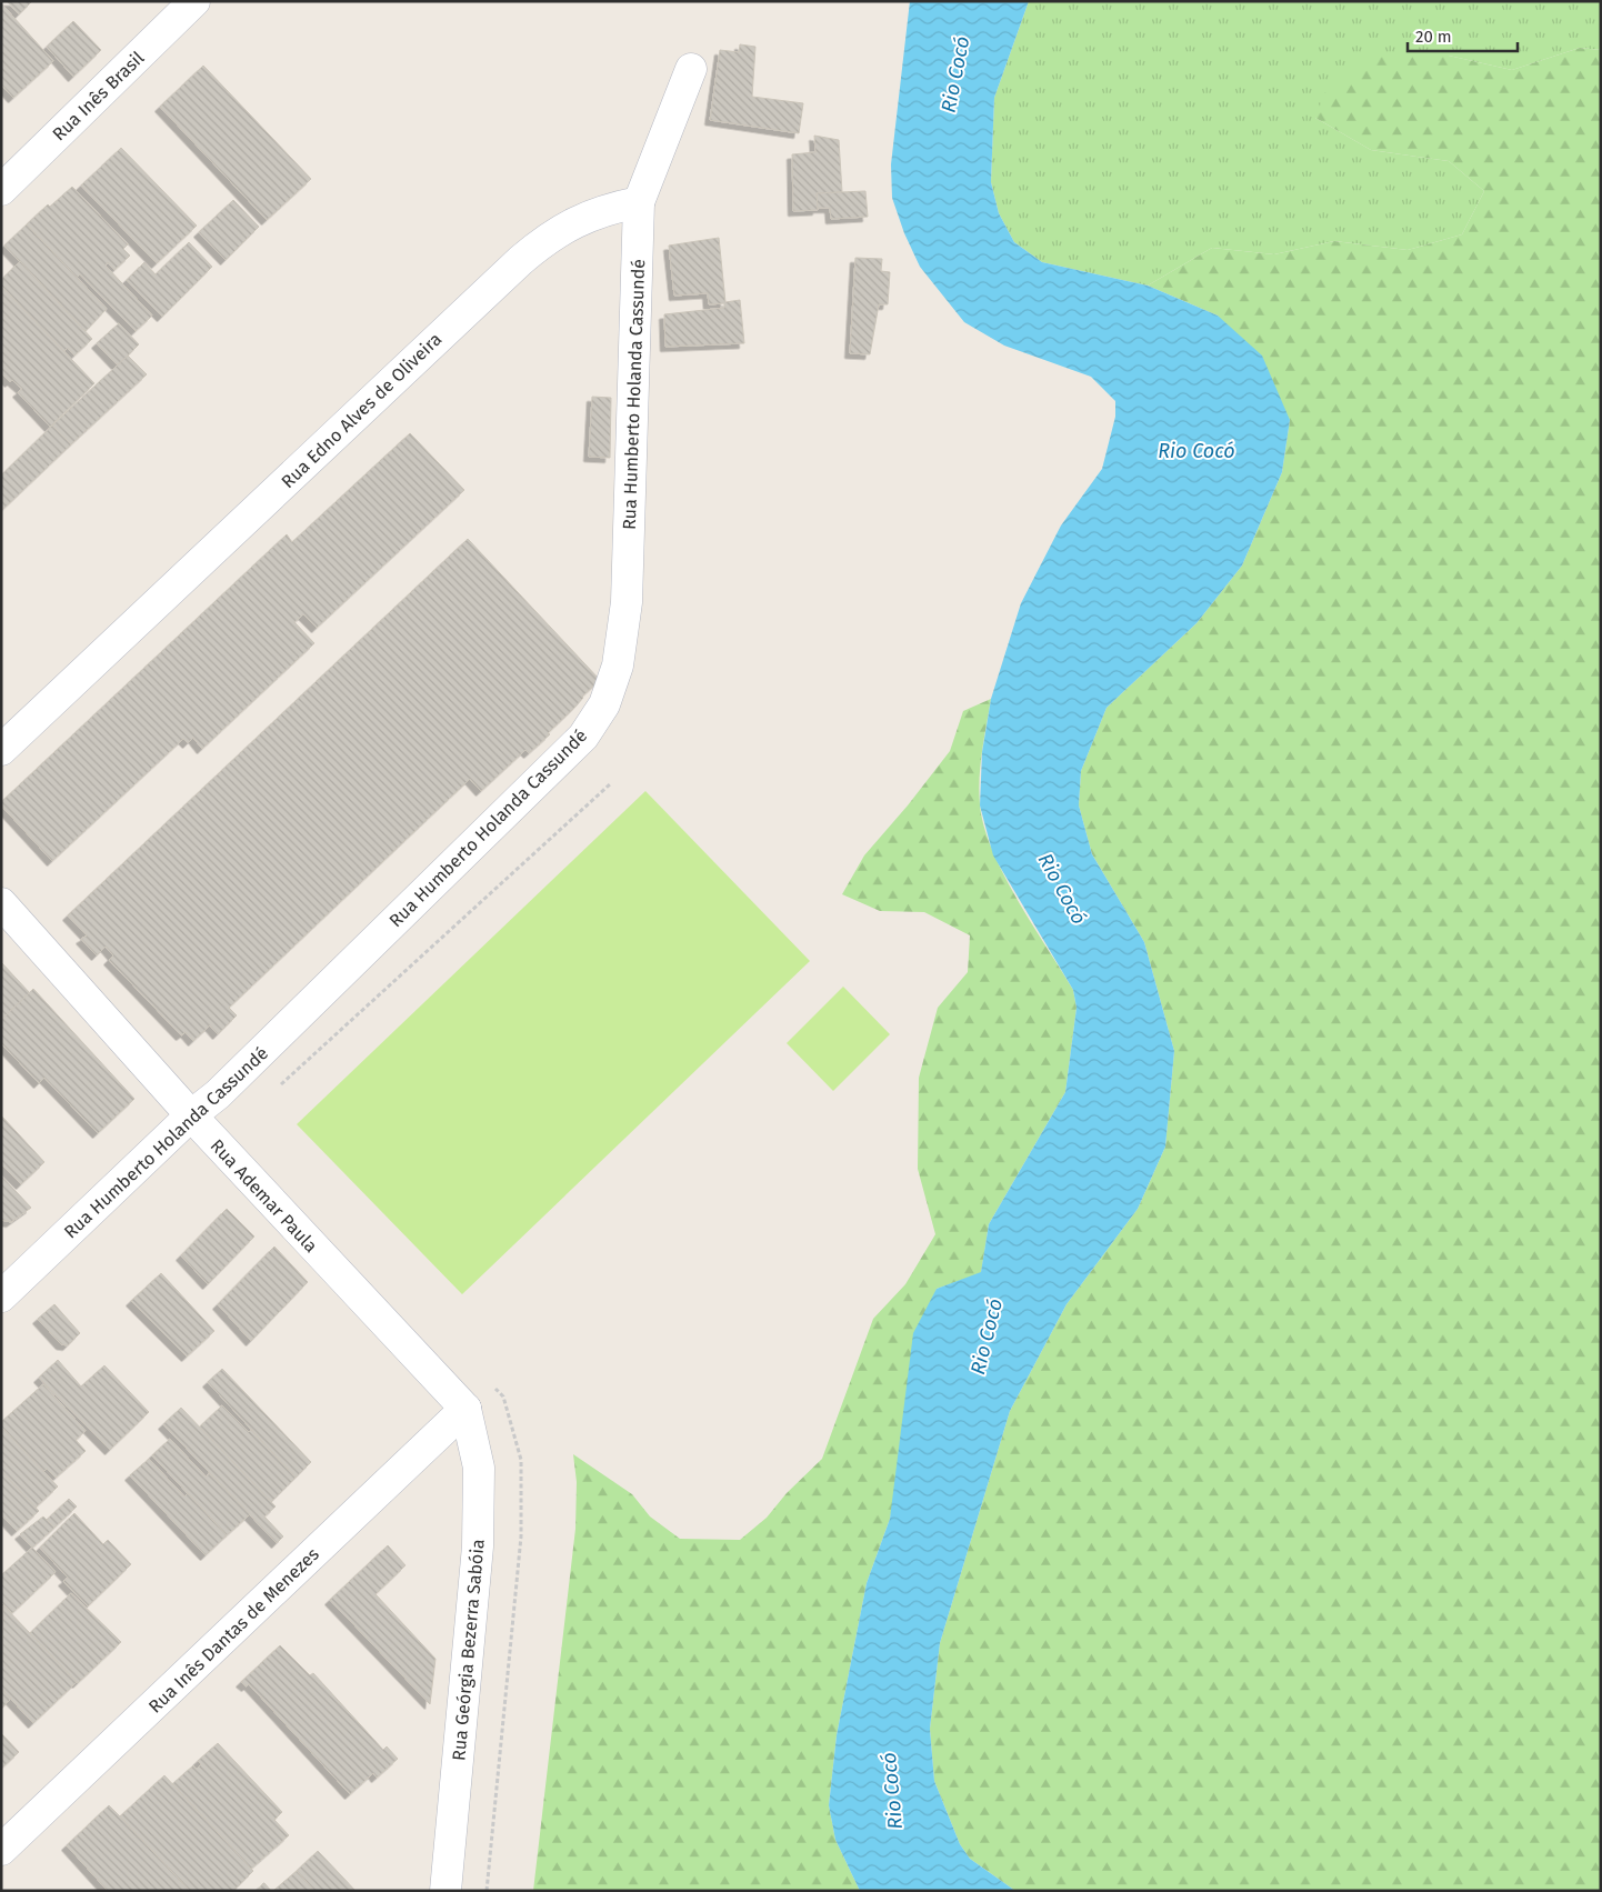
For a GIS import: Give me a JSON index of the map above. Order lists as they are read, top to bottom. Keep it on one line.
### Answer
{"streets":{"street":["Rua Inês Brasil","Rua Humberto Holanda Cassundé","Rua Edno Alves de Oliveira","Rua Ademar Paula","Rua Inês Dantas de Menezes","Rua Geórgia Bezerra Sabóia"]},"crossings":[["Rua Humberto Holanda Cassundé","Rua Edno Alves de Oliveira"],["Rua Humberto Holanda Cassundé","Rua Ademar Paula"],["Rua Ademar Paula","Rua Inês Dantas de Menezes"],["Rua Ademar Paula","Rua Geórgia Bezerra Sabóia"],["Rua Inês Dantas de Menezes","Rua Geórgia Bezerra Sabóia"]],"water":["Rio Cocó"],"scale_bar":"20 m"}
